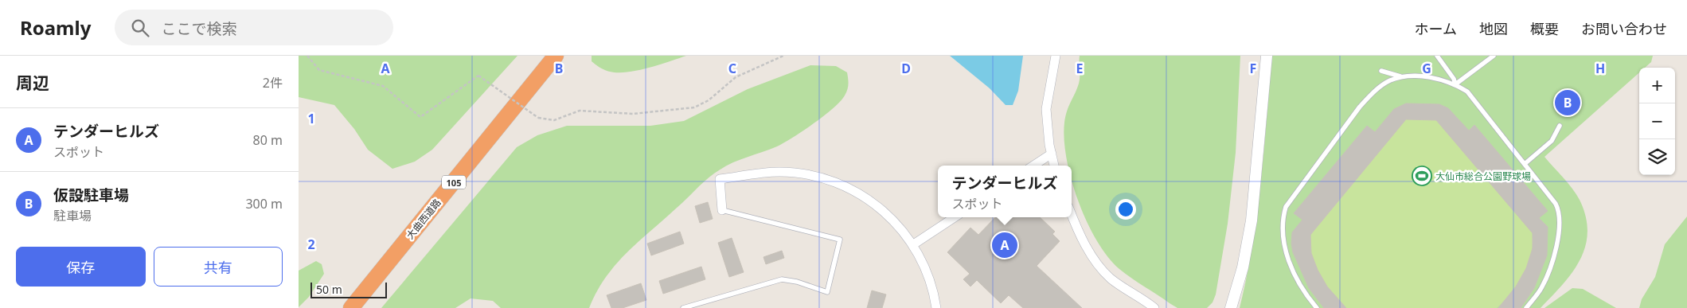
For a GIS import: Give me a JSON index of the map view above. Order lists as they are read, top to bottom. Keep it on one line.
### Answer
{"streets":{"highway":["105","大曲西道路"]},"places":{"sports":["大仙市総合公園野球場"]},"scale_bar":"50 m","page":{"header":"Roamly","search":"ここで検索","nav":["ホーム","地図","概要","お問い合わせ"],"heading":["周辺","2件"],"map_buttons":["+","−"],"pins":["B","A"],"list":[{"mark":"A","name":"テンダーヒルズ","note":"スポット","value":"80 m"},{"mark":"B","name":"仮設駐車場","note":"駐車場","value":"300 m"}],"popup":["テンダーヒルズ","スポット"],"buttons":["保存","共有"],"scale":"50 m"},"grid":{"columns":["A","B","C","D","E","F","G","H"],"rows":["1","2"]}}
